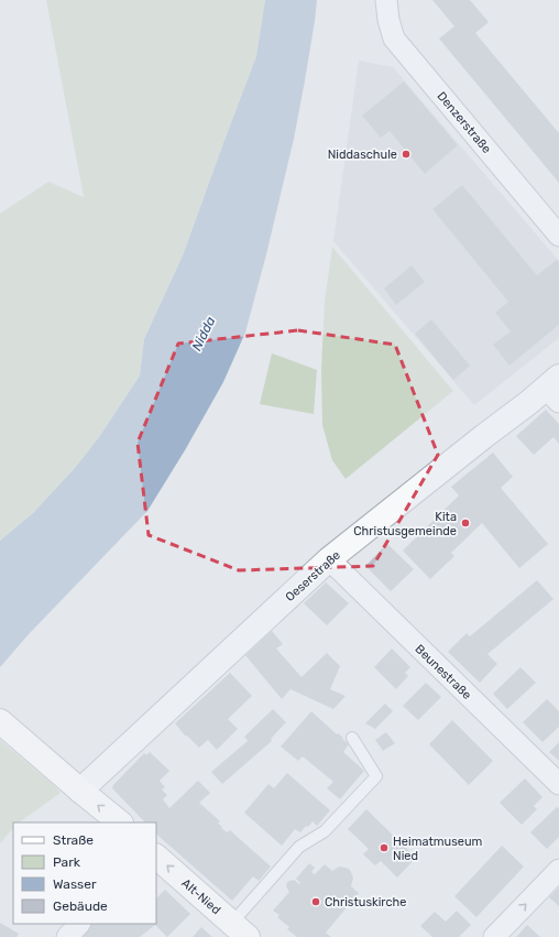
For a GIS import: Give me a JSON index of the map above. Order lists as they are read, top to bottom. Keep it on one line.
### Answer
{"streets":{"main road":["Alt-Nied"],"street":["Denzerstraße","Oeserstraße","Beunestraße"]},"crossings":[["Oeserstraße","Beunestraße"]],"one_way":["Alt-Nied"],"water":["Nidda"],"places":["Niddaschule","Kita Christusgemeinde","Heimatmuseum Nied","Christuskirche"],"legend":["Straße","Park","Wasser","Gebäude"]}
